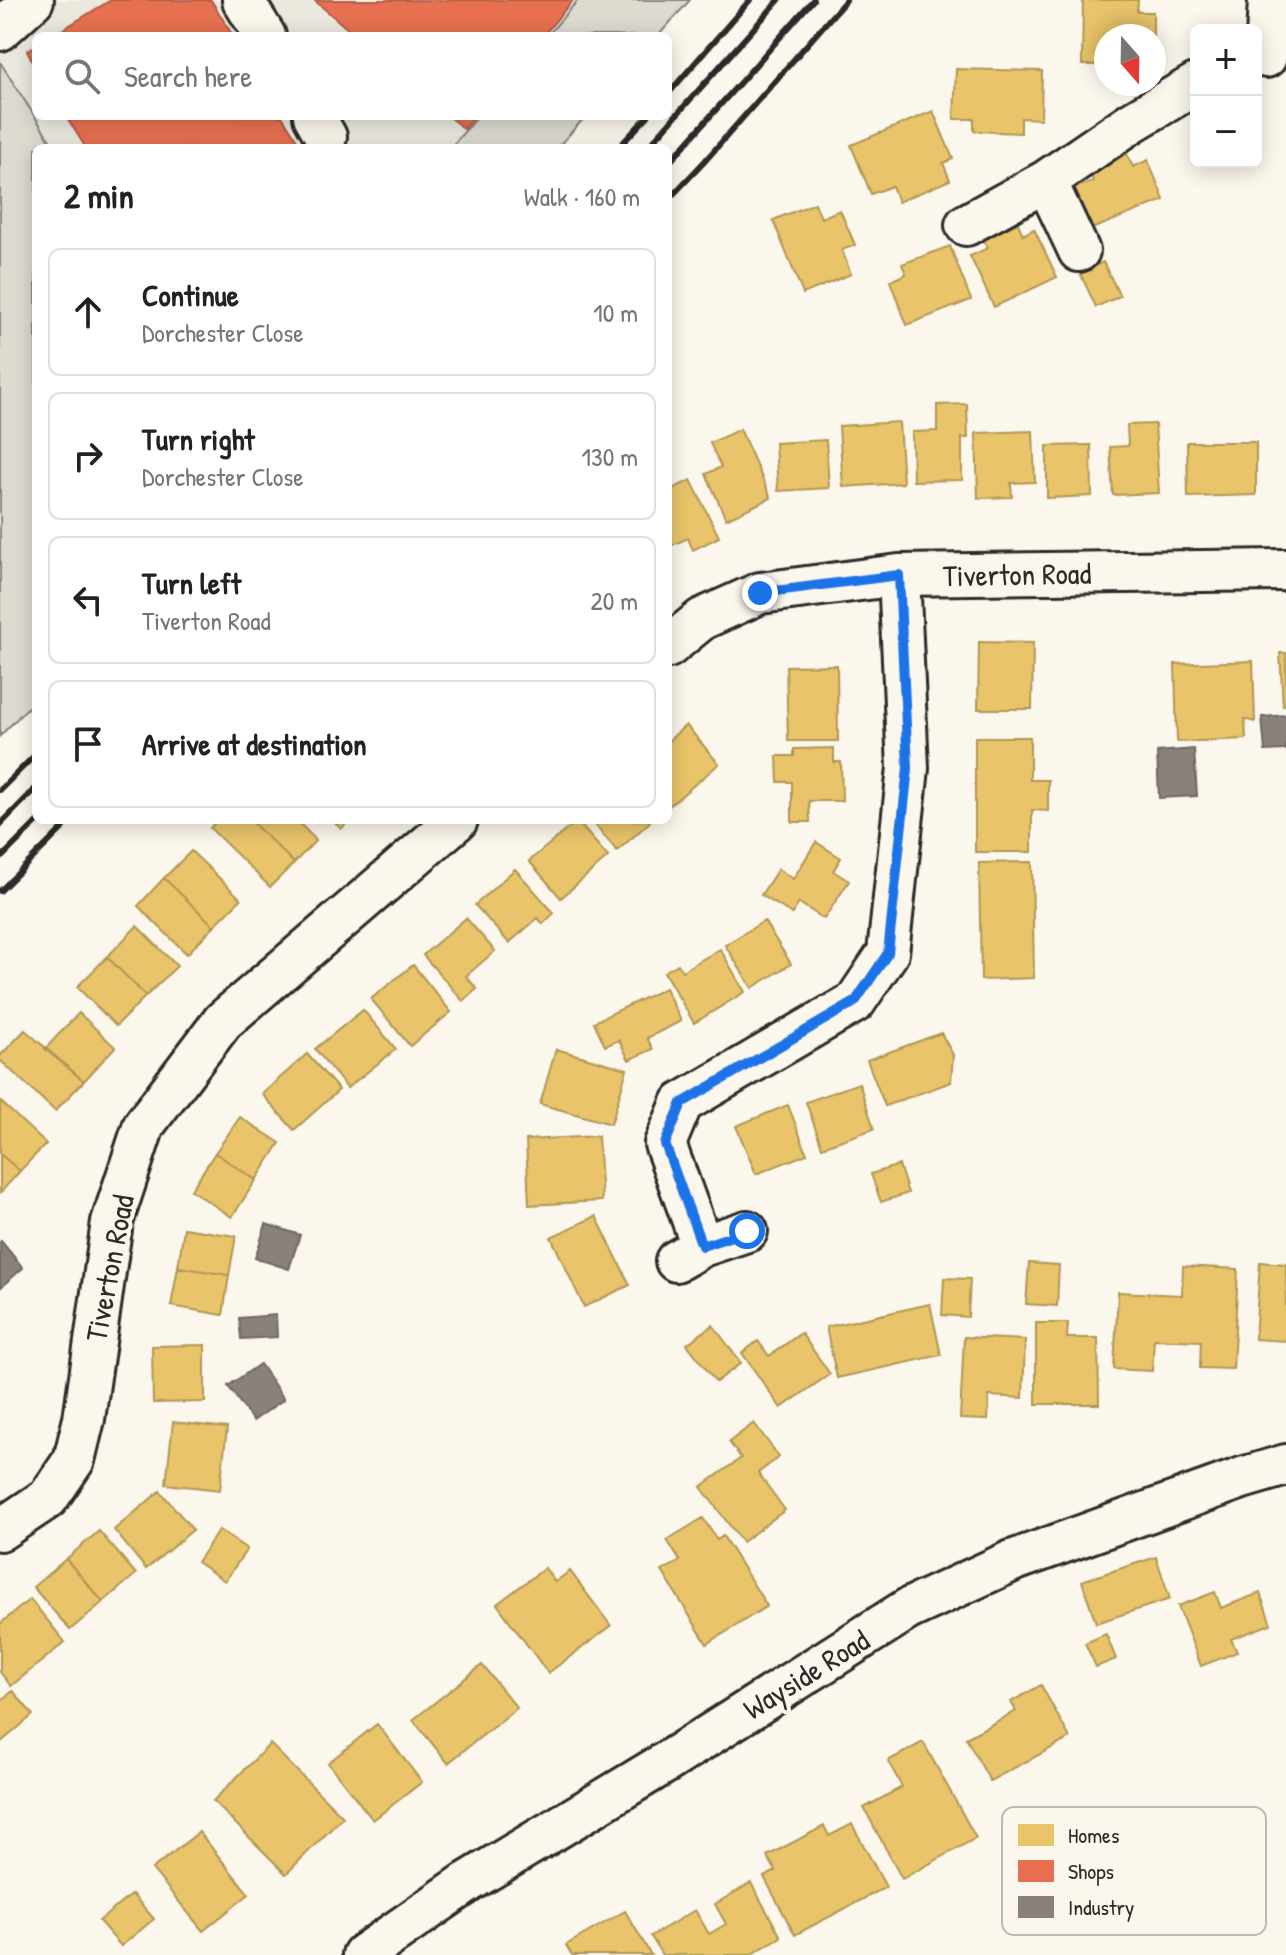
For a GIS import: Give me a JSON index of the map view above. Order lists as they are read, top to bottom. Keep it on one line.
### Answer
{"streets":{"street":["Tiverton Road","Wayside Road"]},"legend":["Homes","Shops","Industry"],"north":"bottom","page":{"map_buttons":["+","−"],"search":"Search here","heading":["2 min","Walk · 160 m"],"list":[["Continue","Dorchester Close","10 m"],["Turn right","Dorchester Close","130 m"],["Turn left","Tiverton Road","20 m"],"Arrive at destination"]}}
